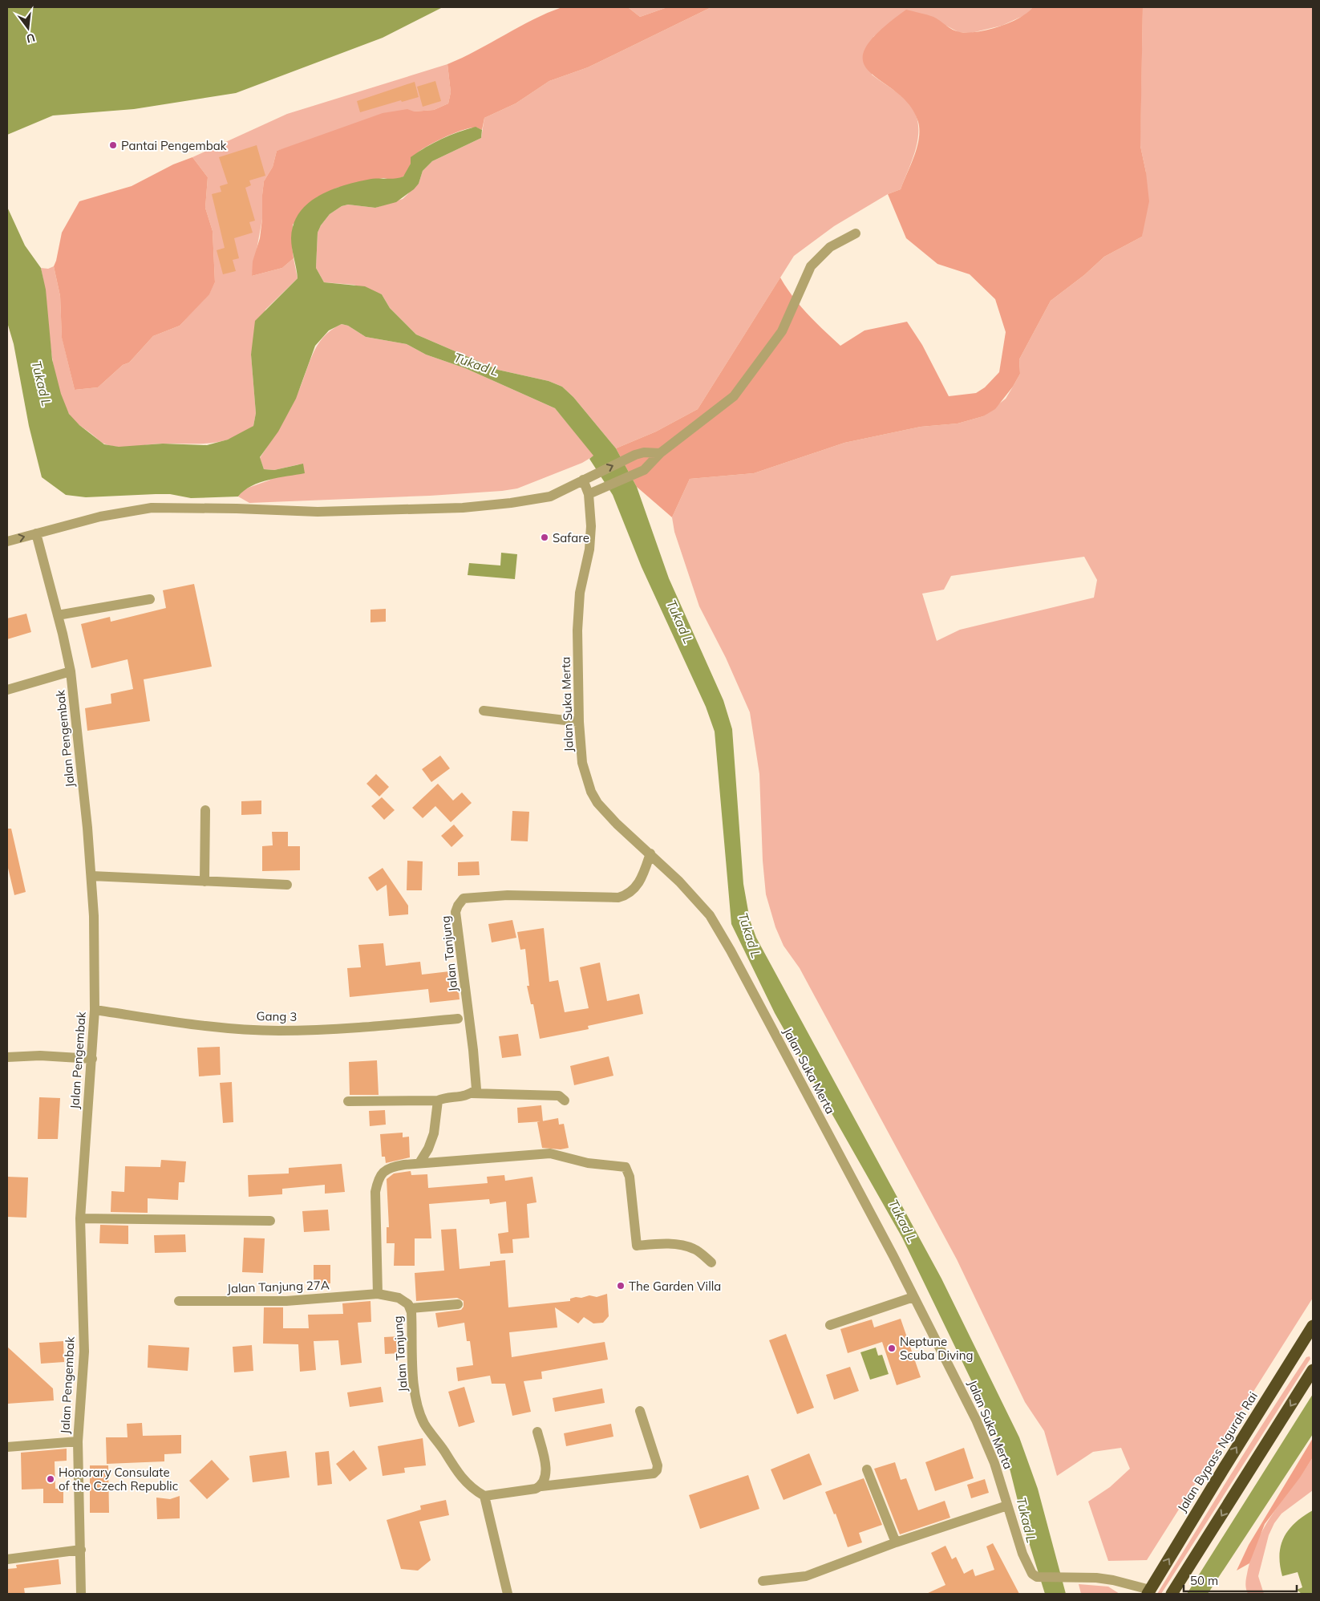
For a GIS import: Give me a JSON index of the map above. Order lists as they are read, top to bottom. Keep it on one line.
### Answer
{"streets":{"highway":["Jalan Bypass Ngurah Rai"],"street":["Jalan Suka Merta","Jalan Pengembak","Jalan Tanjung","Gang 3","Jalan Tanjung 27A"]},"crossings":[["Jalan Suka Merta","Jalan Tanjung"],["Jalan Suka Merta","Jalan Bypass Ngurah Rai"],["Jalan Pengembak","Gang 3"],["Jalan Tanjung","Jalan Tanjung 27A"]],"water":["Tukad L"],"places":["Pantai Pengembak","Safare","The Garden Villa","Neptune Scuba Diving","Honorary Consulate of the Czech Republic"],"scale_bar":"50 m","north":"bottom"}
